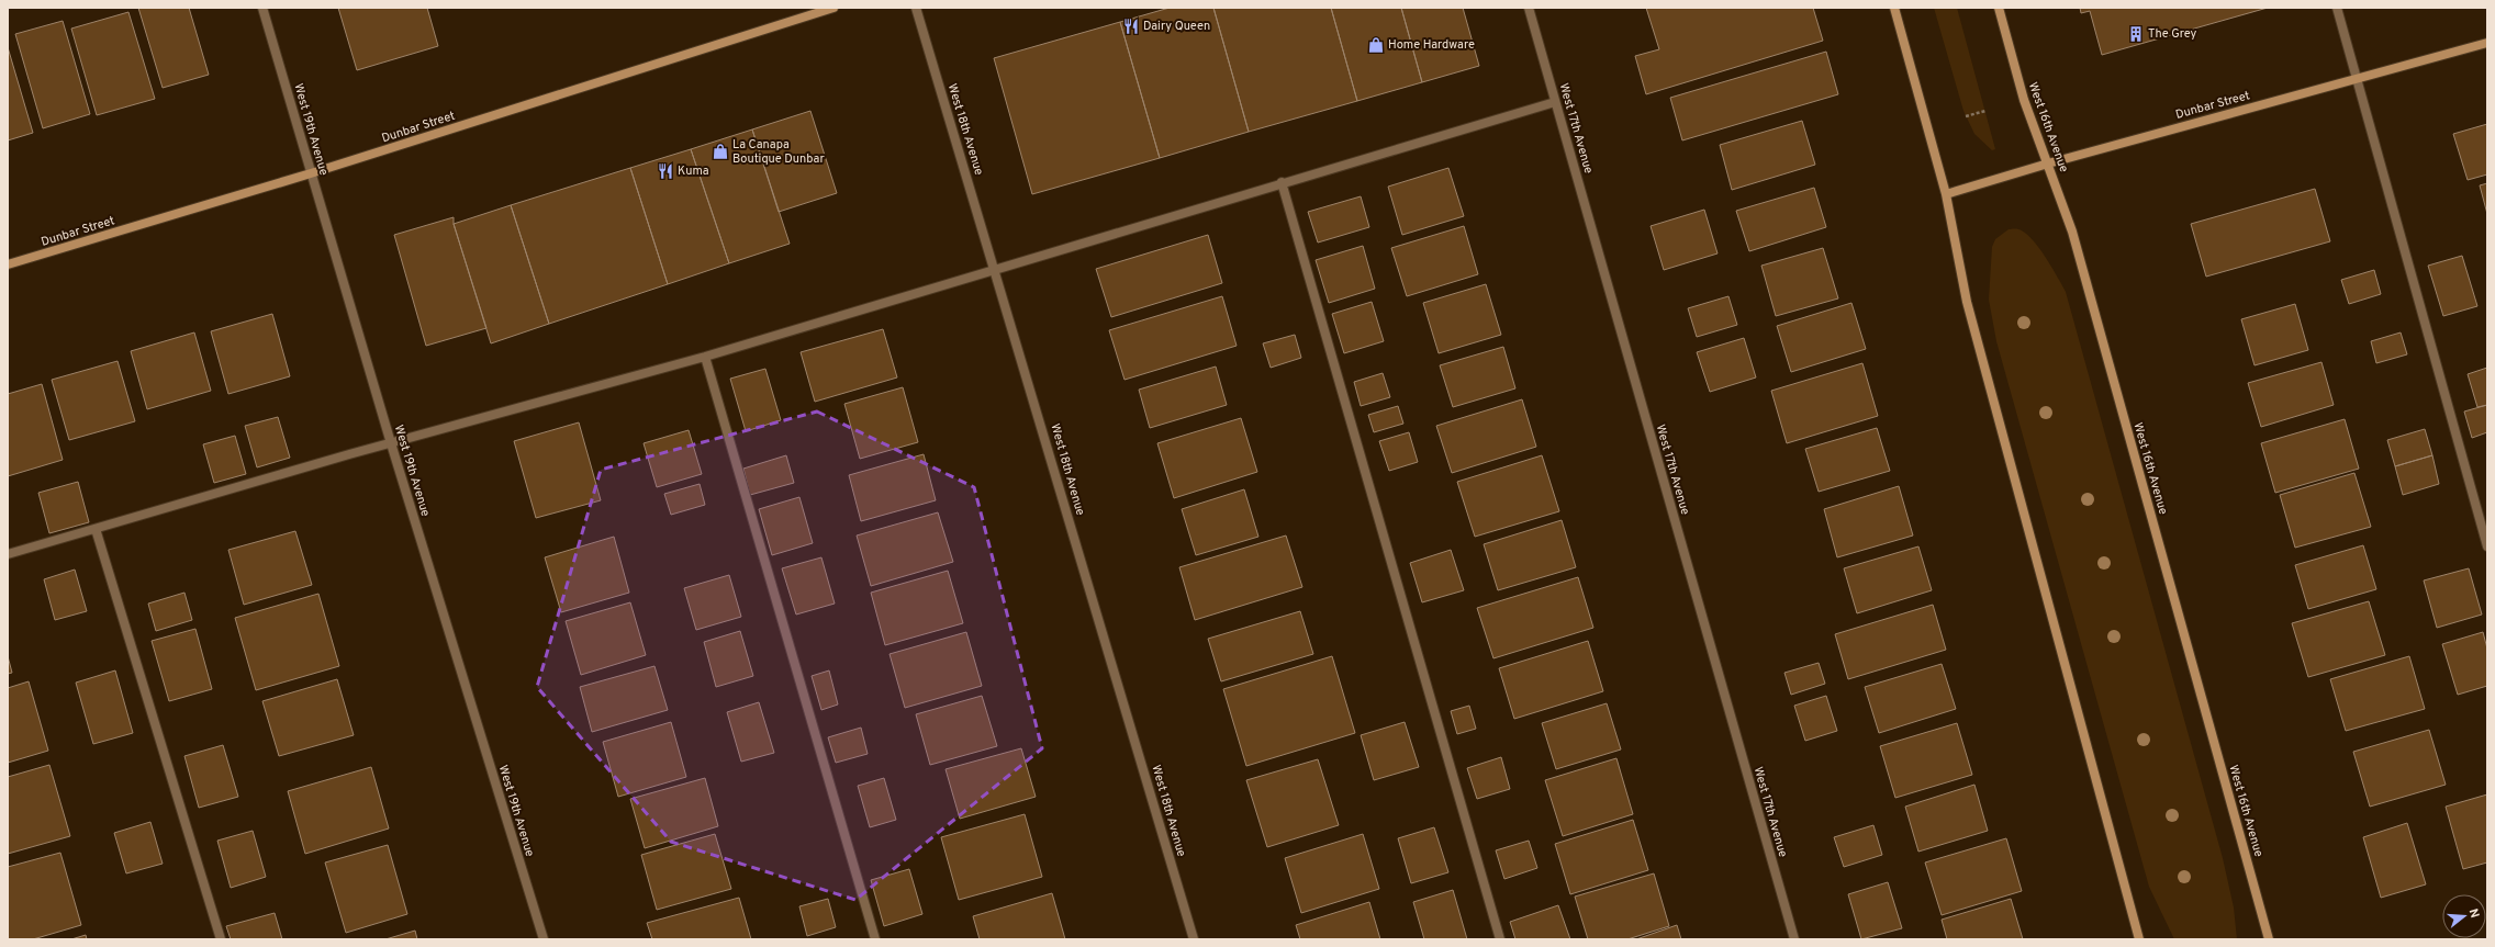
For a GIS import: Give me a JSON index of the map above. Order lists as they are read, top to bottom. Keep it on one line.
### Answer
{"streets":{"main road":["Dunbar Street","West 16th Avenue"],"street":["West 17th Avenue","West 19th Avenue","West 18th Avenue"]},"crossings":[["Dunbar Street","West 16th Avenue"],["Dunbar Street","West 19th Avenue"]],"places":{"restaurant":["Dairy Queen","Kuma"],"building":["The Grey"],"shop":["Home Hardware","La Canapa Boutique Dunbar"]},"north":"right"}
